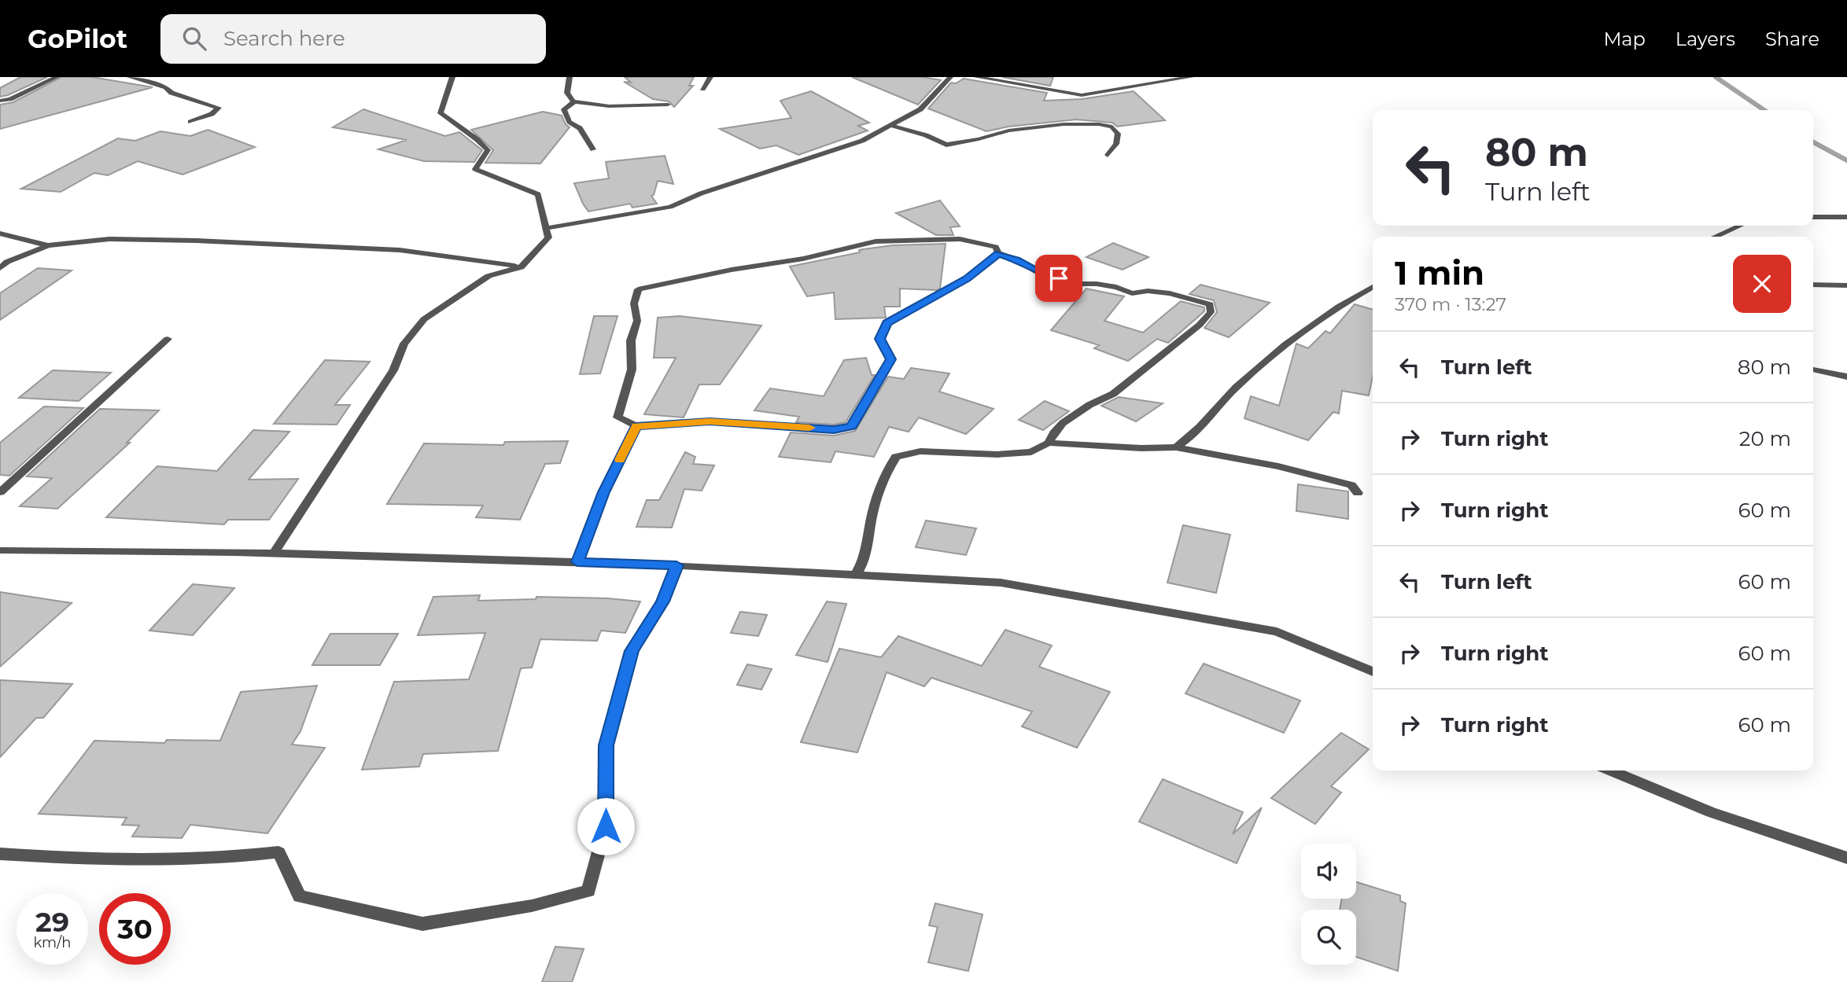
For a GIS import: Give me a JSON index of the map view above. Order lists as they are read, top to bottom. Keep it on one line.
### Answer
{"page":{"header":"GoPilot","search":"Search here","nav":["Map","Layers","Share"],"turn":["80 m","Turn left"],"heading":["1 min","370 m · 13:27"],"list":[{"name":"Turn left","value":"80 m"},{"name":"Turn right","value":"20 m"},{"name":"Turn right","value":"60 m"},{"name":"Turn left","value":"60 m"},{"name":"Turn right","value":"60 m"},{"name":"Turn right","value":"60 m"}],"speed":"29 km/h","limit":"30"}}
